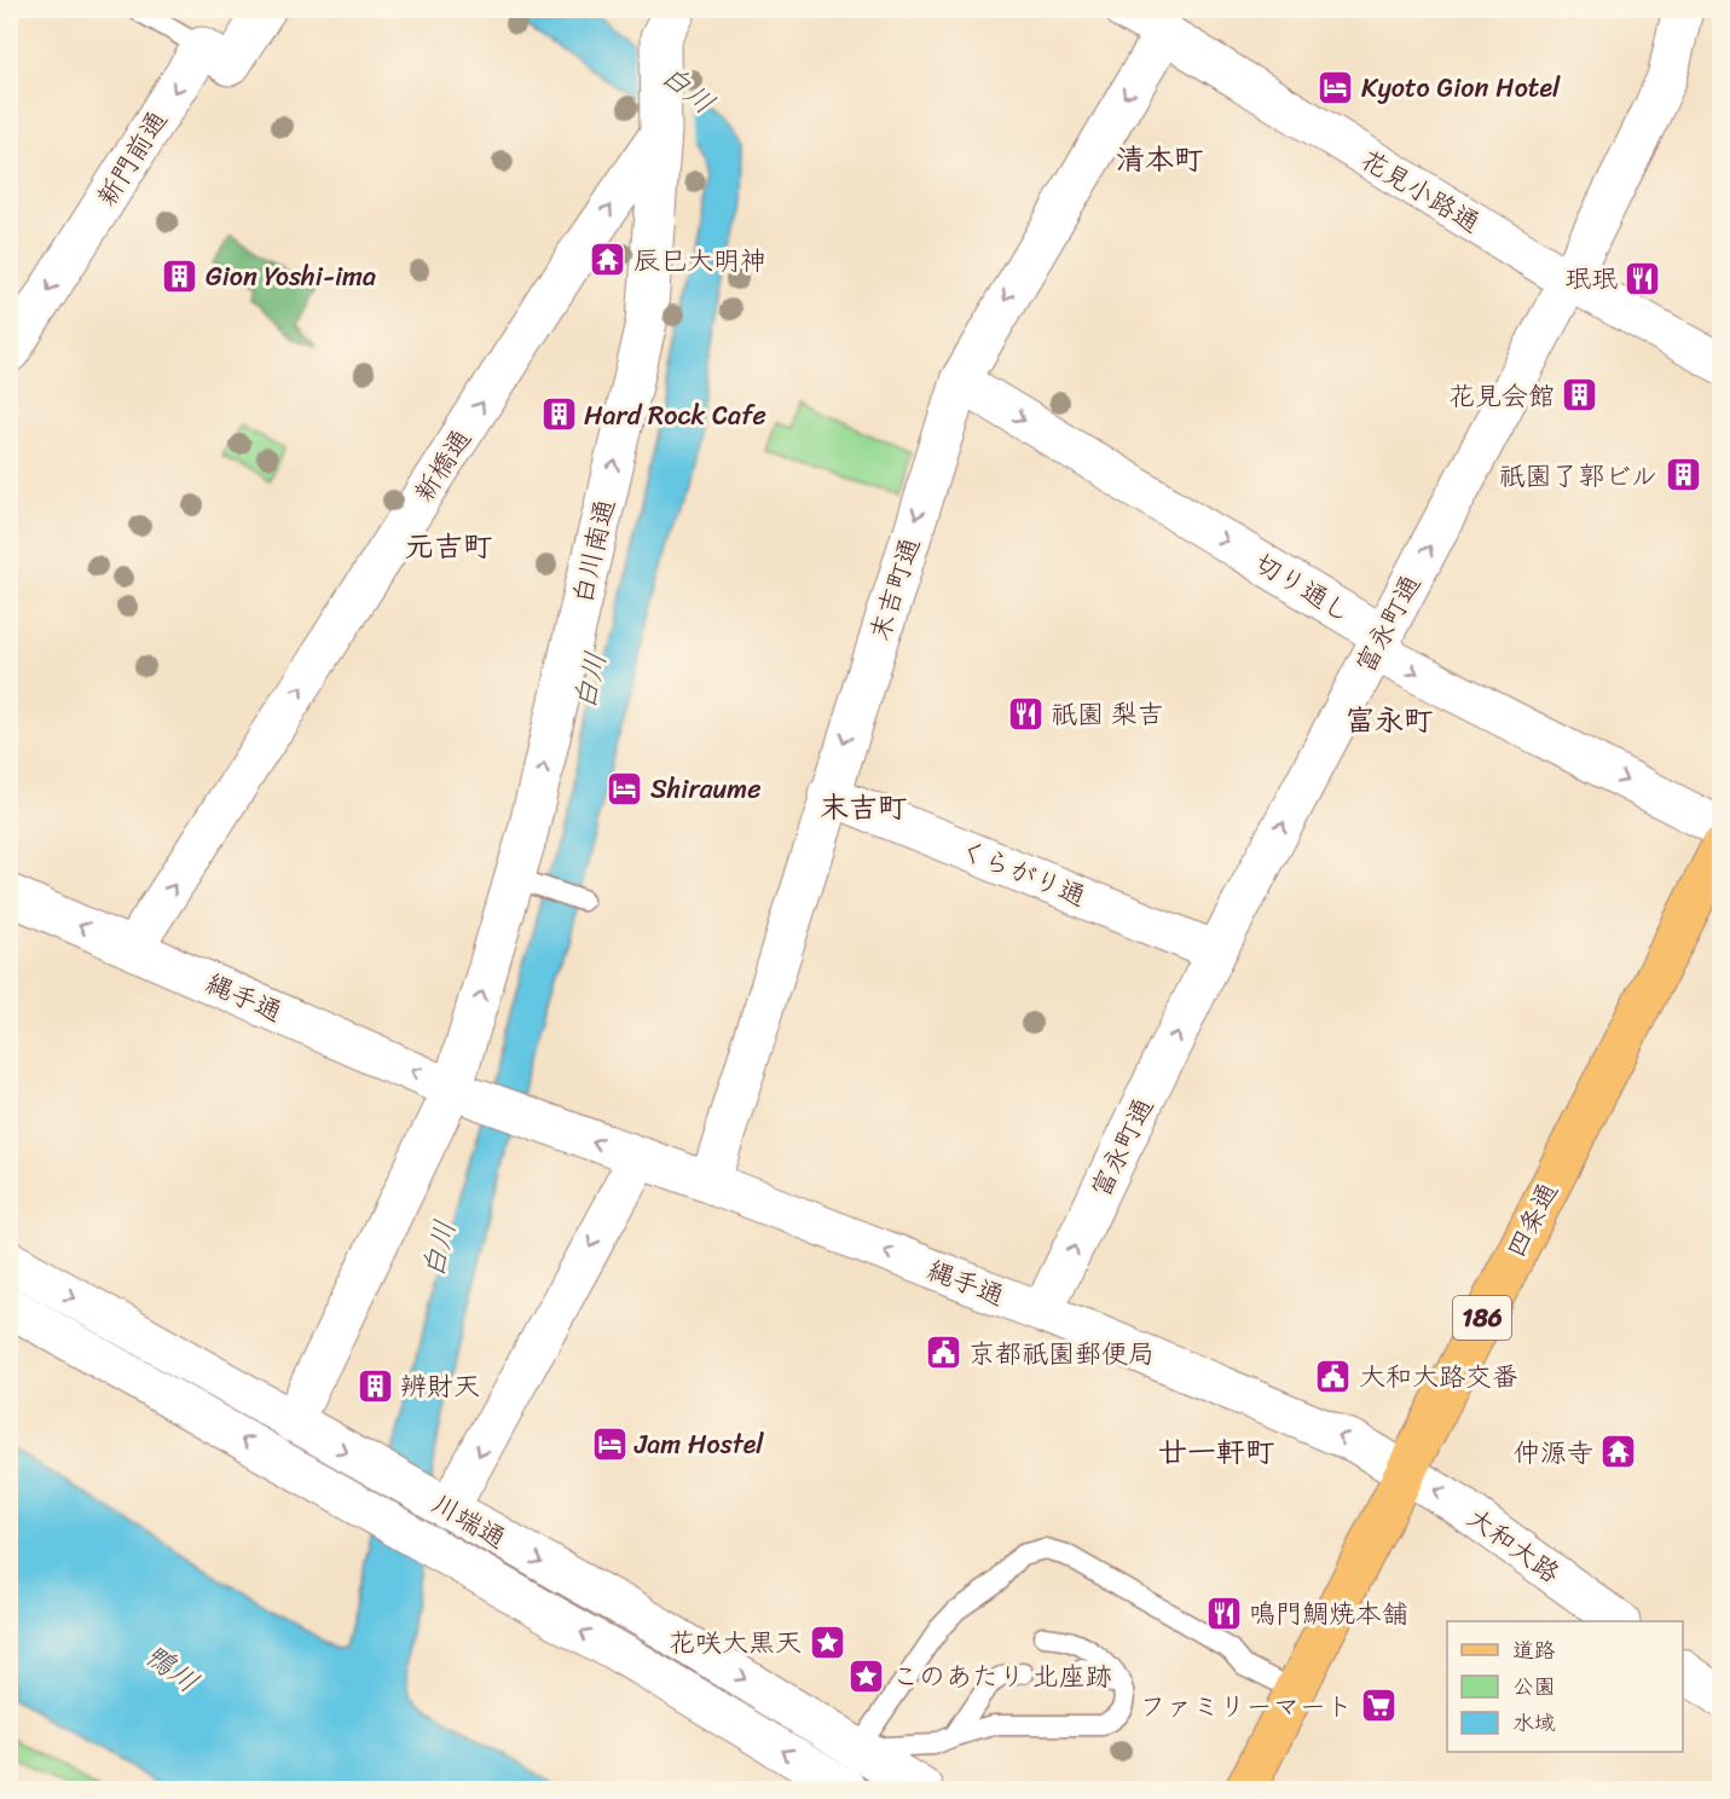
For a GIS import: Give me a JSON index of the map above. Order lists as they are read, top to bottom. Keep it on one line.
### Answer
{"streets":{"main road":["四条通","186"],"street":["新門前通","花見小路通","新橋通","白川南通","切り通し","末吉町通","富永町通","くらがり通","縄手通","川端通","大和大路"]},"crossings":[["花見小路通","末吉町通"],["花見小路通","富永町通"],["新橋通","白川南通"],["新橋通","縄手通"],["白川南通","縄手通"],["白川南通","川端通"],["切り通し","末吉町通"],["切り通し","富永町通"],["末吉町通","くらがり通"],["末吉町通","縄手通"],["富永町通","くらがり通"],["富永町通","縄手通"],["縄手通","四条通"],["縄手通","大和大路"],["四条通","大和大路"]],"one_way":["新門前通","新橋通","白川南通","切り通し","末吉町通","富永町通","縄手通","大和大路"],"districts":["清本町","元吉町","富永町","末吉町","廿一軒町"],"water":["白川","鴨川"],"places":{"hotel":["Kyoto Gion Hotel","Shiraume","Jam Hostel"],"temple":["辰巳大明神","仲源寺"],"building":["Gion Yoshi-ima","花見会館","Hard Rock Cafe","祇園了郭ビル","辨財天"],"restaurant":["珉珉","祇園 梨吉","鳴門鯛焼本舗"],"public building":["京都祇園郵便局","大和大路交番"],"place":["花咲大黒天","このあたり 北座跡"],"supermarket":["ファミリーマート"]},"legend":["道路","公園","水域"]}
